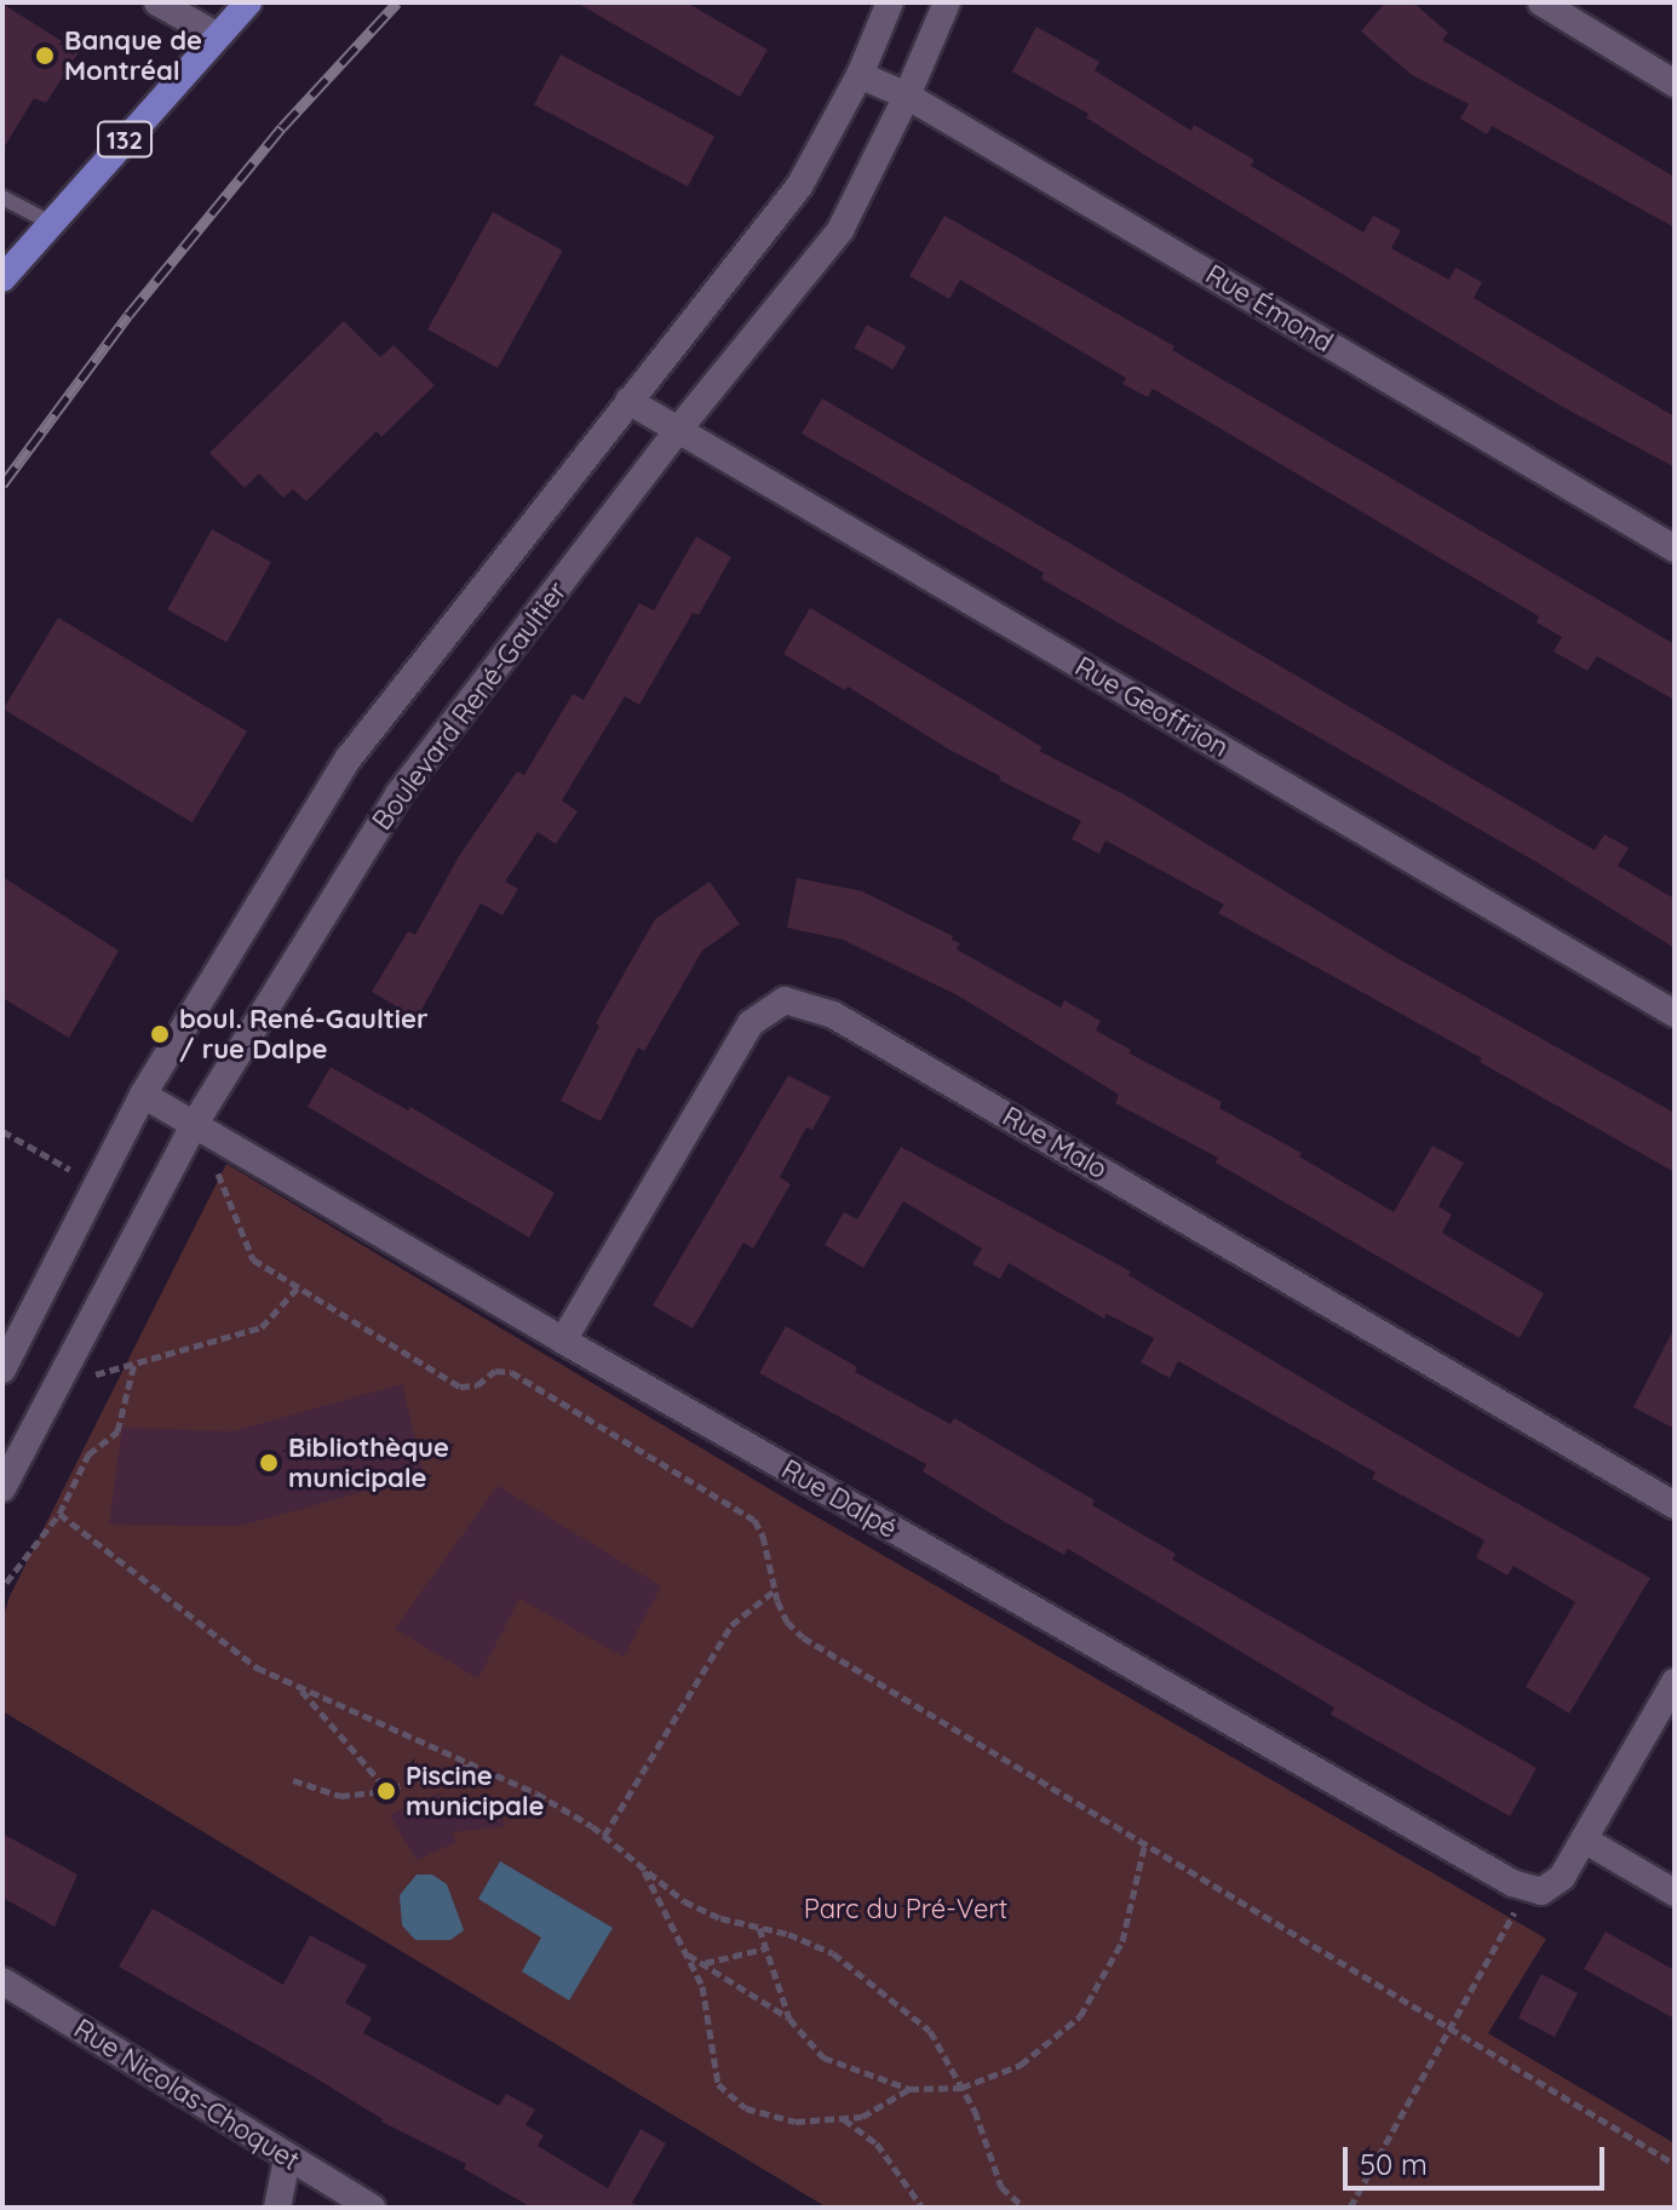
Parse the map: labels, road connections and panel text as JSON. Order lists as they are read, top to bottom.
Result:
{
  "streets": {
    "main road": ["132"],
    "street": [
      "Rue Émond",
      "Boulevard René-Gaultier",
      "Rue Geoffrion",
      "Rue Malo",
      "Rue Dalpé",
      "Rue Nicolas-Choquet"
    ]
  },
  "crossings": [
    ["Rue Émond", "Boulevard René-Gaultier"],
    ["Boulevard René-Gaultier", "Rue Geoffrion"],
    ["Boulevard René-Gaultier", "Rue Dalpé"],
    ["Rue Malo", "Rue Dalpé"]
  ],
  "parks": ["Parc du Pré-Vert"],
  "places": [
    "Banque de Montréal",
    "boul. René-Gaultier / rue Dalpe",
    "Bibliothèque municipale",
    "Piscine municipale"
  ],
  "scale_bar": "50 m"
}
